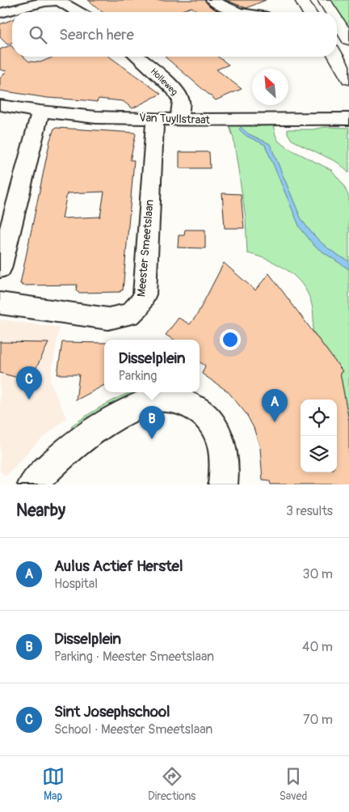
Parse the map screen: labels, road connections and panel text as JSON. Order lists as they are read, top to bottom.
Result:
{
  "streets": {
    "street": ["Holleweg", "Van Tuyllstraat", "Meester Smeetslaan"]
  },
  "crossings": [
    ["Holleweg", "Van Tuyllstraat"],
    ["Van Tuyllstraat", "Meester Smeetslaan"]
  ],
  "north": "top left",
  "page": {
    "search": "Search here",
    "popup": ["Disselplein", "Parking"],
    "pins": ["C", "A", "B"],
    "heading": ["Nearby", "3 results"],
    "list": [
      {
        "mark": "A",
        "name": "Aulus Actief Herstel",
        "note": "Hospital",
        "value": "30 m"
      },
      {
        "mark": "B",
        "name": "Disselplein",
        "note": "Parking · Meester Smeetslaan",
        "value": "40 m"
      },
      {
        "mark": "C",
        "name": "Sint Josephschool",
        "note": "School · Meester Smeetslaan",
        "value": "70 m"
      }
    ],
    "nav": ["Map", "Directions", "Saved"]
  }
}
